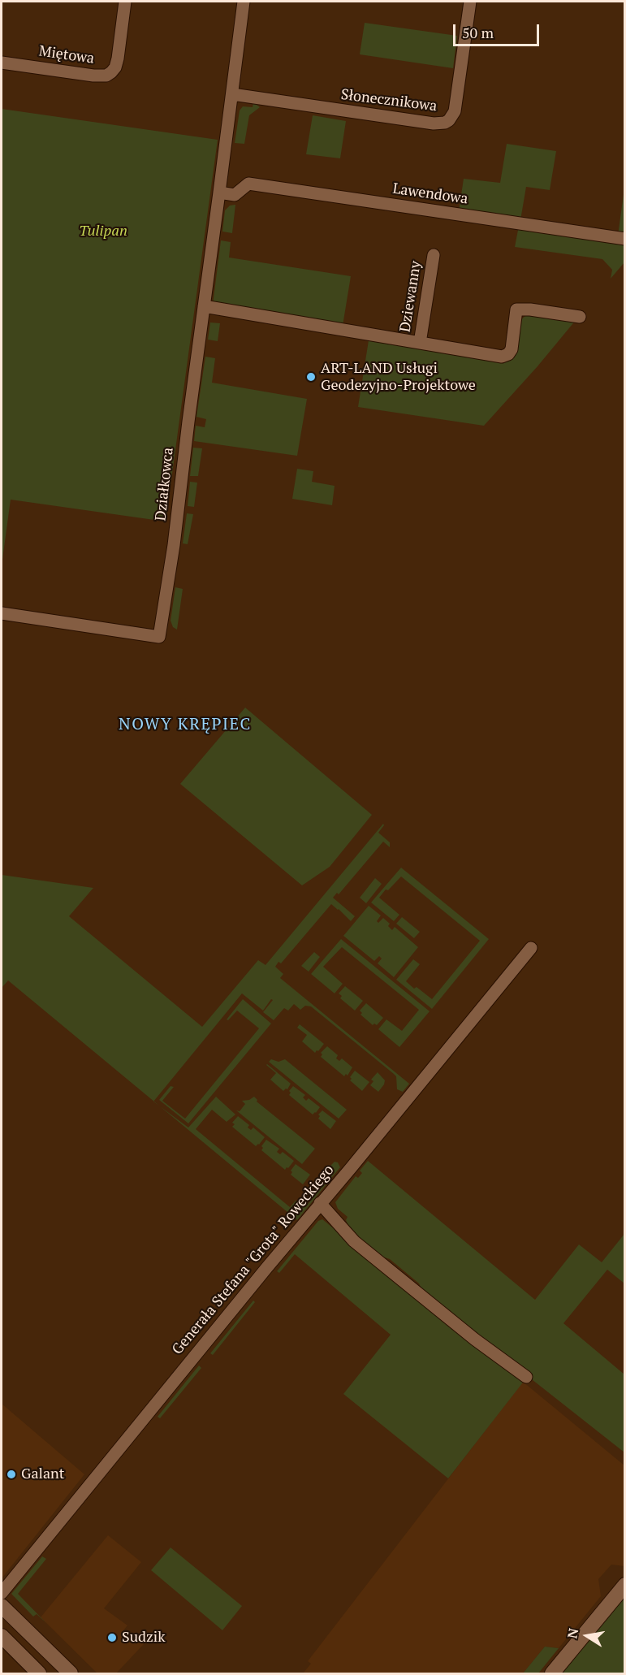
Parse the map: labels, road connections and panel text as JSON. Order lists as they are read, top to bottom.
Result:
{
  "streets": {
    "street": [
      "Miętowa",
      "Słonecznikowa",
      "Lawendowa",
      "Dziewanny",
      "Działkowca",
      "Generała Stefana \"Grota\" Roweckiego"
    ]
  },
  "crossings": [
    ["Słonecznikowa", "Działkowca"],
    ["Lawendowa", "Działkowca"]
  ],
  "districts": ["NOWY KRĘPIEC"],
  "parks": ["Tulipan"],
  "places": ["ART-LAND Usługi Geodezyjno-Projektowe", "Galant", "Sudzik"],
  "scale_bar": "50 m",
  "north": "left"
}
